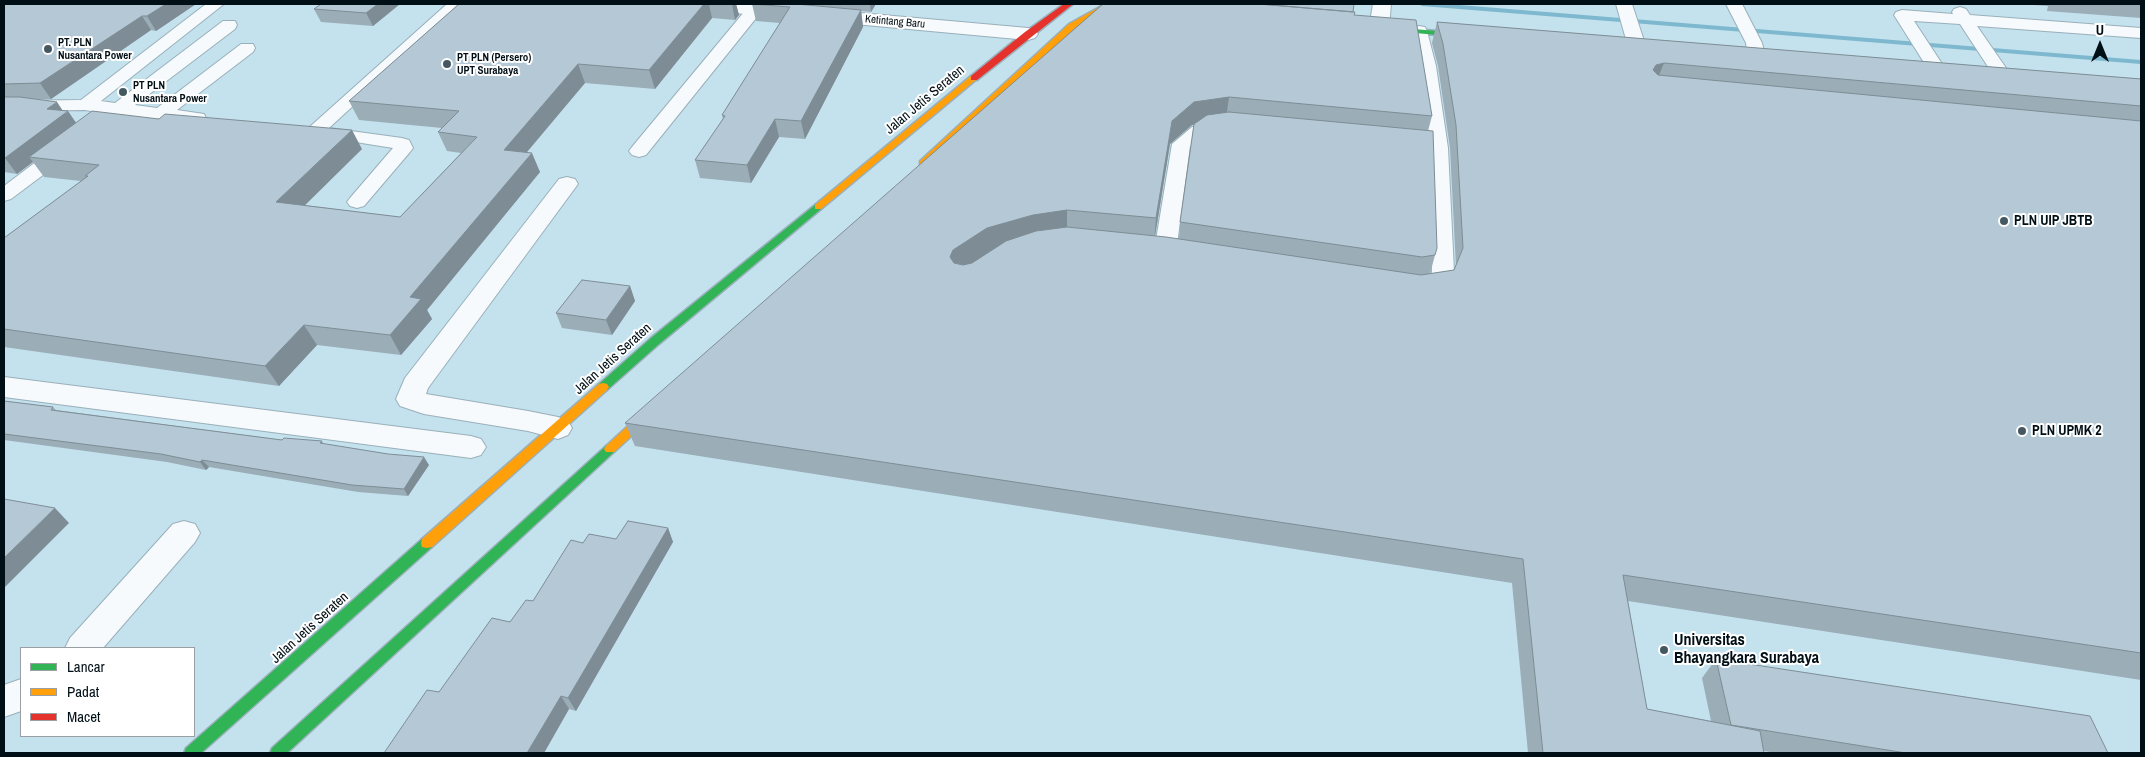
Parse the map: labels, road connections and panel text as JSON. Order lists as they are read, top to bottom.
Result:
{
  "streets": {
    "street": ["Ketintang Baru", "Jalan Jetis Seraten"]
  },
  "crossings": [
    ["Ketintang Baru", "Jalan Jetis Seraten"]
  ],
  "places": [
    "PT. PLN Nusantara Power",
    "PT PLN (Persero) UPT Surabaya",
    "PT PLN Nusantara Power",
    "PLN UIP JBTB",
    "PLN UPMK 2",
    "Universitas Bhayangkara Surabaya"
  ],
  "legend": ["Lancar", "Padat", "Macet"],
  "north": "top"
}
